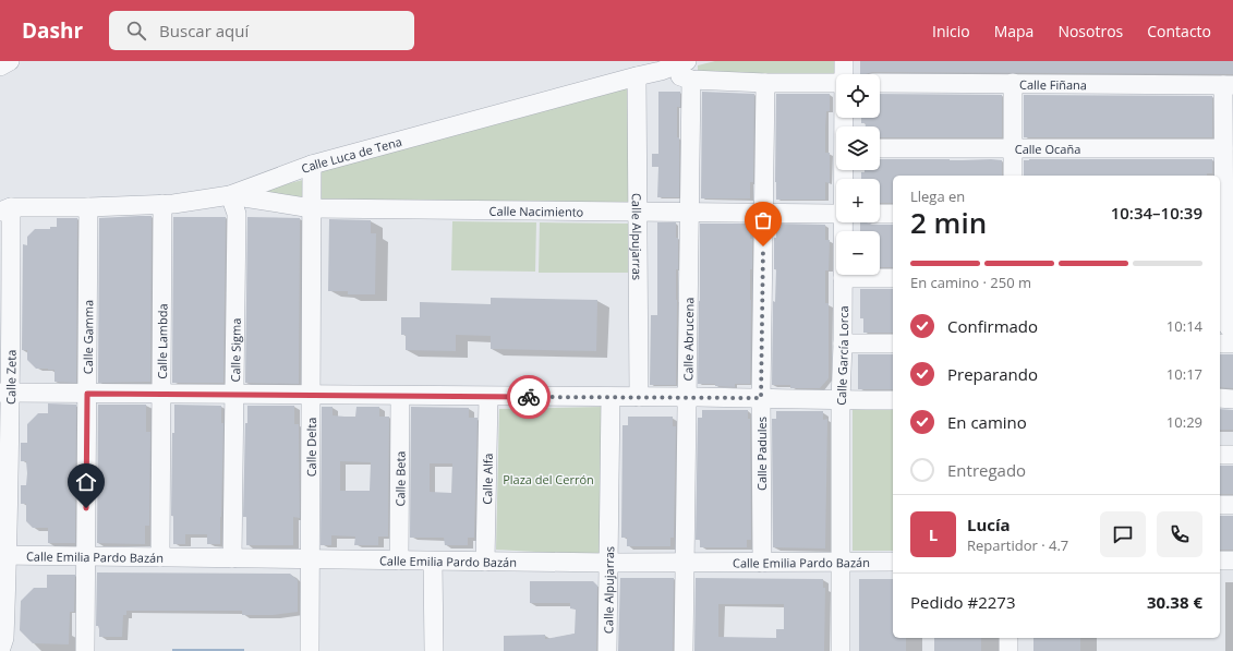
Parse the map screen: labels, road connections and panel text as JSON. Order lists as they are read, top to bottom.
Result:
{
  "streets": {
    "street": [
      "Calle Fiñana",
      "Calle Ocaña",
      "Calle Luca de Tena",
      "Calle Nacimiento",
      "Calle Alpujarras",
      "Calle Gamma",
      "Calle Abrucena",
      "Calle Lambda",
      "Calle Sigma",
      "Calle García Lorca",
      "Calle Zeta",
      "Calle Delta",
      "Calle Padules",
      "Calle Beta",
      "Calle Alfa",
      "Calle Emilia Pardo Bazán"
    ]
  },
  "crossings": [
    ["Calle Luca de Tena", "Calle Nacimiento"],
    ["Calle Luca de Tena", "Calle Alpujarras"],
    ["Calle Luca de Tena", "Calle Gamma"],
    ["Calle Luca de Tena", "Calle Lambda"],
    ["Calle Luca de Tena", "Calle Sigma"],
    ["Calle Luca de Tena", "Calle Zeta"],
    ["Calle Luca de Tena", "Calle Delta"],
    ["Calle Nacimiento", "Calle Alpujarras"],
    ["Calle Nacimiento", "Calle Abrucena"],
    ["Calle Nacimiento", "Calle Sigma"],
    ["Calle Nacimiento", "Calle Delta"],
    ["Calle Nacimiento", "Calle Padules"],
    ["Calle Alpujarras", "Calle Emilia Pardo Bazán"],
    ["Calle Gamma", "Calle Emilia Pardo Bazán"],
    ["Calle Abrucena", "Calle Emilia Pardo Bazán"],
    ["Calle Lambda", "Calle Emilia Pardo Bazán"],
    ["Calle Sigma", "Calle Emilia Pardo Bazán"],
    ["Calle García Lorca", "Calle Emilia Pardo Bazán"],
    ["Calle Zeta", "Calle Emilia Pardo Bazán"],
    ["Calle Delta", "Calle Emilia Pardo Bazán"],
    ["Calle Padules", "Calle Emilia Pardo Bazán"],
    ["Calle Beta", "Calle Emilia Pardo Bazán"],
    ["Calle Alfa", "Calle Emilia Pardo Bazán"]
  ],
  "parks": ["Plaza del Cerrón"],
  "page": {
    "header": "Dashr",
    "search": "Buscar aquí",
    "nav": [
      "Inicio",
      "Mapa",
      "Nosotros",
      "Contacto"
    ],
    "map_buttons": ["+", "−"],
    "heading": ["2 min", "Llega en", "10:34–10:39"],
    "panel": [
      "Lucía",
      "Repartidor · 4.7",
      "Pedido #2273",
      "30.38 €"
    ],
    "bar": "En camino · 250 m",
    "list": [
      ["Confirmado", "10:14"],
      ["Preparando", "10:17"],
      ["En camino", "10:29"],
      "Entregado"
    ],
    "round": "L"
  }
}
